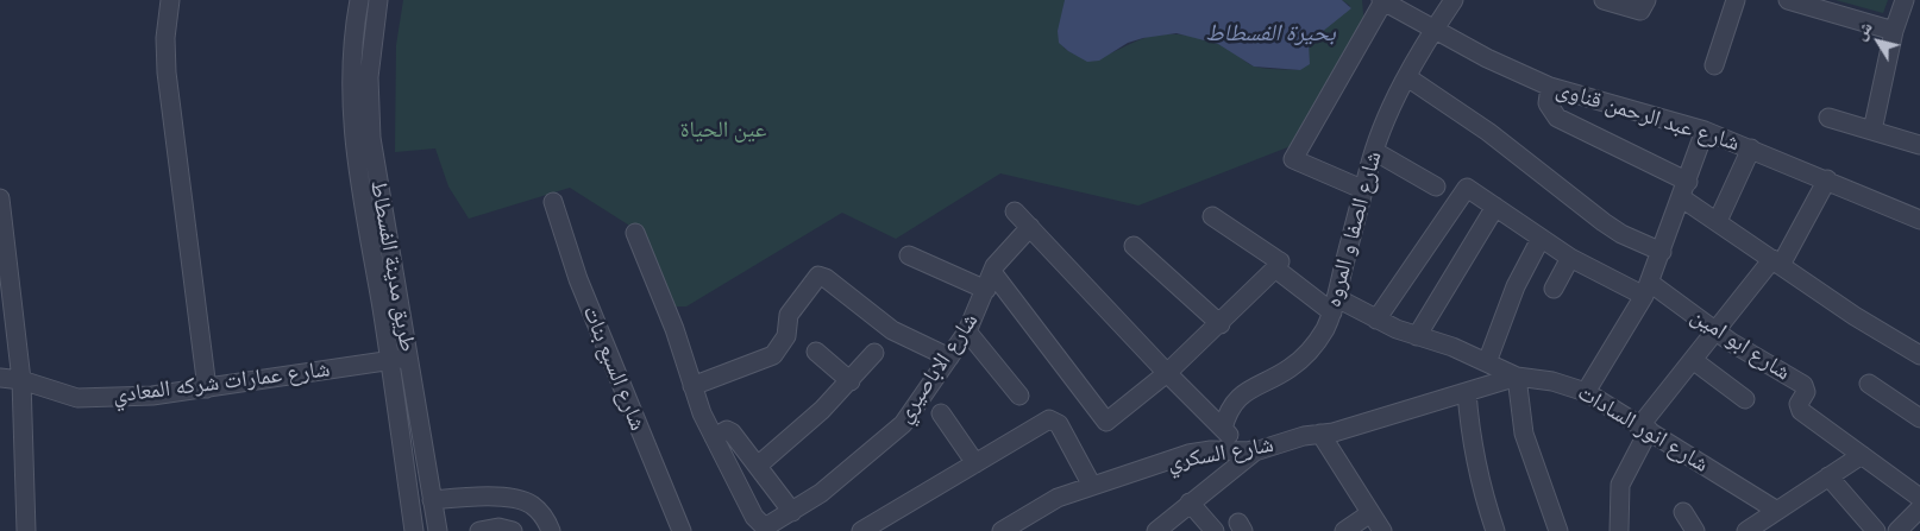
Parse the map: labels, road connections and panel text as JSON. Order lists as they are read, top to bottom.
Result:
{
  "streets": {
    "street": [
      "شارع عبد الرحمن قناوى",
      "شارع الصفا و المروه",
      "طريق مدينة الفسطاط",
      "شارع ابو امين",
      "شارع السبع بنات",
      "شارع الاباصيري",
      "شارع عمارات شركه المعادي",
      "شارع انور السادات",
      "شارع السكري"
    ]
  },
  "crossings": [
    ["شارع عبد الرحمن قناوى", "شارع الصفا و المروه"],
    ["شارع الصفا و المروه", "شارع انور السادات"],
    ["طريق مدينة الفسطاط", "شارع عمارات شركه المعادي"],
    ["شارع ابو امين", "شارع انور السادات"],
    ["شارع انور السادات", "شارع السكري"]
  ],
  "water": ["بحيرة الفسطاط"],
  "parks": ["عين الحياة"],
  "north": "top left"
}
